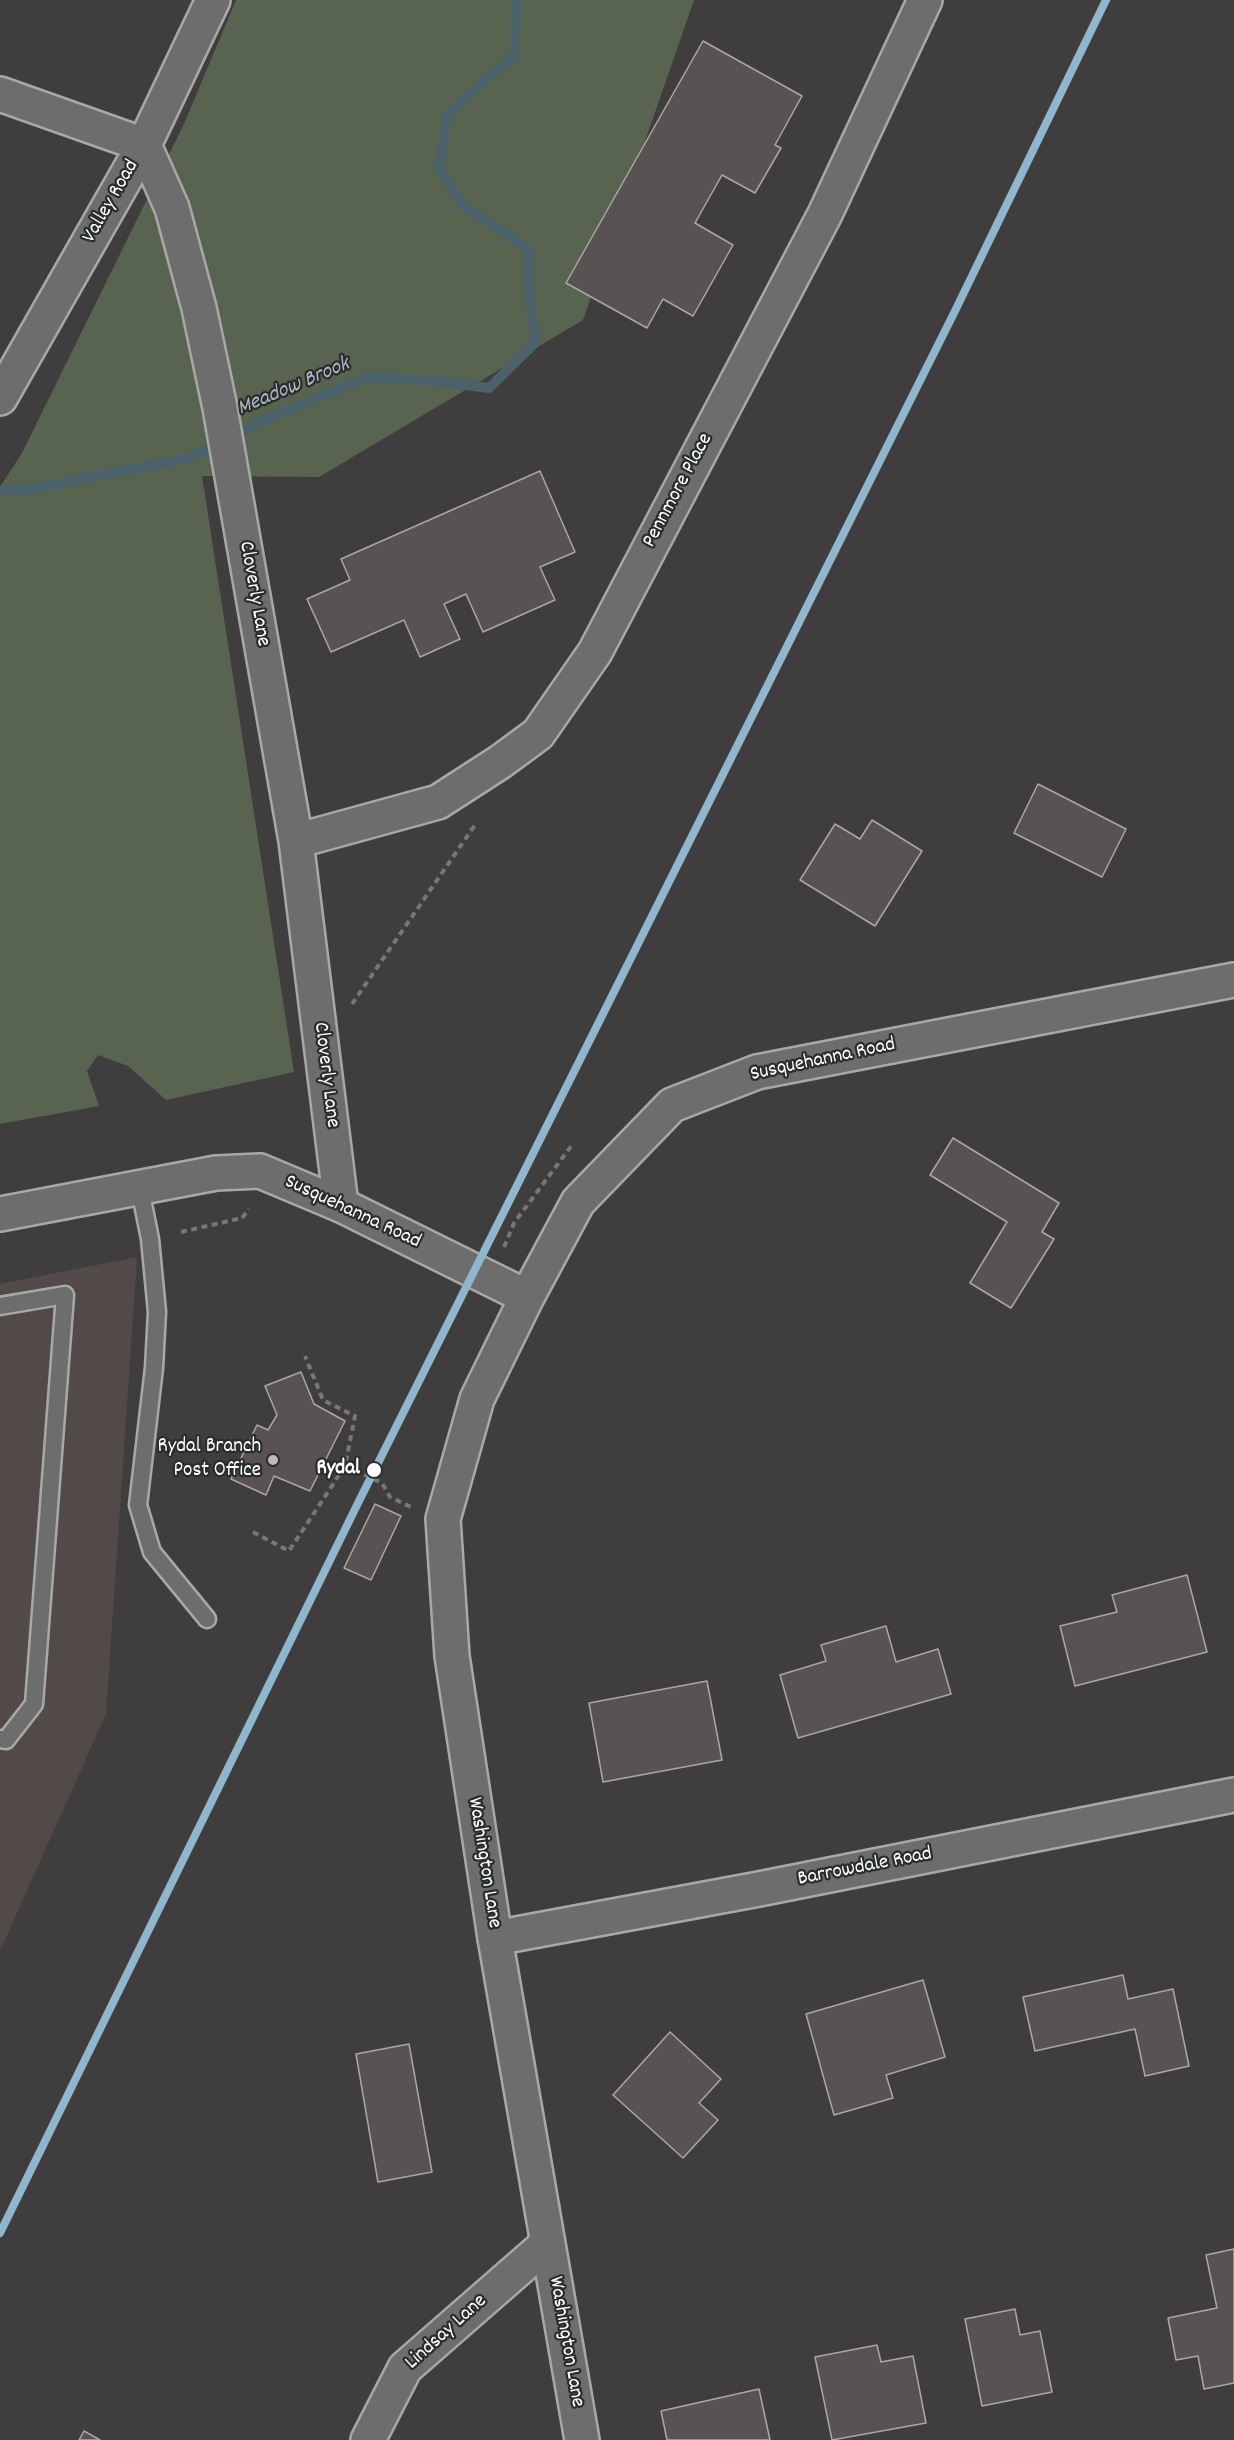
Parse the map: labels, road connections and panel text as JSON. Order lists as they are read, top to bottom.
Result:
{
  "streets": {
    "street": [
      "Valley Road",
      "Pennmore Place",
      "Cloverly Lane",
      "Susquehanna Road",
      "Washington Lane",
      "Barrowdale Road",
      "Lindsay Lane"
    ]
  },
  "crossings": [
    ["Valley Road", "Cloverly Lane"],
    ["Pennmore Place", "Cloverly Lane"],
    ["Cloverly Lane", "Susquehanna Road"],
    ["Susquehanna Road", "Washington Lane"],
    ["Washington Lane", "Barrowdale Road"],
    ["Washington Lane", "Lindsay Lane"]
  ],
  "water": ["Meadow Brook"],
  "places": ["Rydal Branch Post Office", "Rydal"]
}
